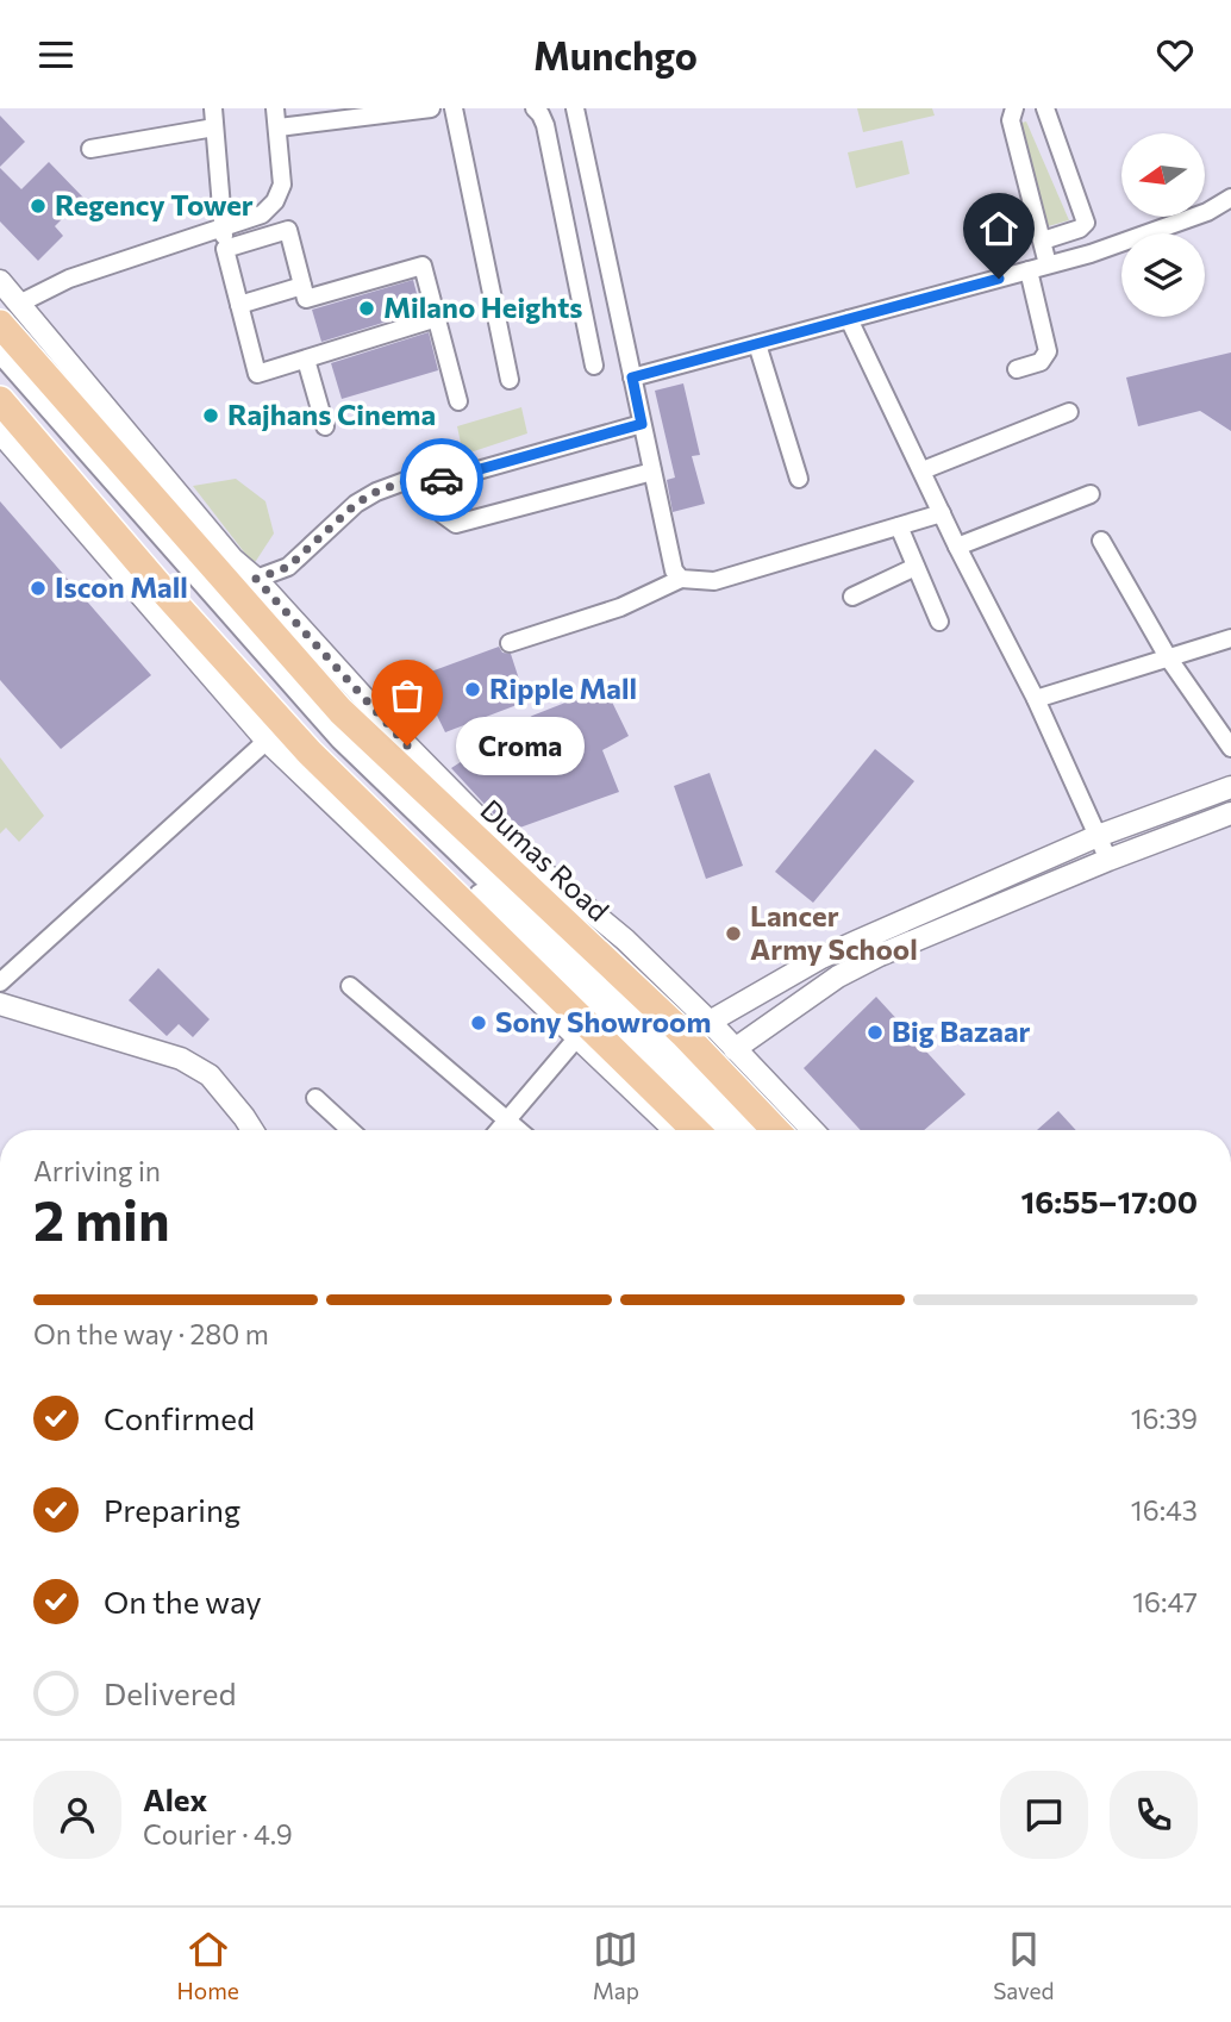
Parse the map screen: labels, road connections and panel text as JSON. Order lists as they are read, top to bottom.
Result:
{
  "streets": {
    "main road": ["Dumas Road"]
  },
  "places": [
    "Regency Tower",
    "Milano Heights",
    "Rajhans Cinema",
    "Iscon Mall",
    "Ripple Mall",
    "Croma",
    "Lancer Army School",
    "Sony Showroom",
    "Big Bazaar"
  ],
  "north": "left",
  "page": {
    "header": "Munchgo",
    "bubble": "Croma",
    "heading": ["2 min", "Arriving in", "16:55–17:00"],
    "panel": ["Alex", "Courier · 4.9"],
    "bar": "On the way · 280 m",
    "list": [
      ["Confirmed", "16:39"],
      ["Preparing", "16:43"],
      ["On the way", "16:47"],
      "Delivered"
    ],
    "tabs": ["Home", "Map", "Saved"]
  }
}
